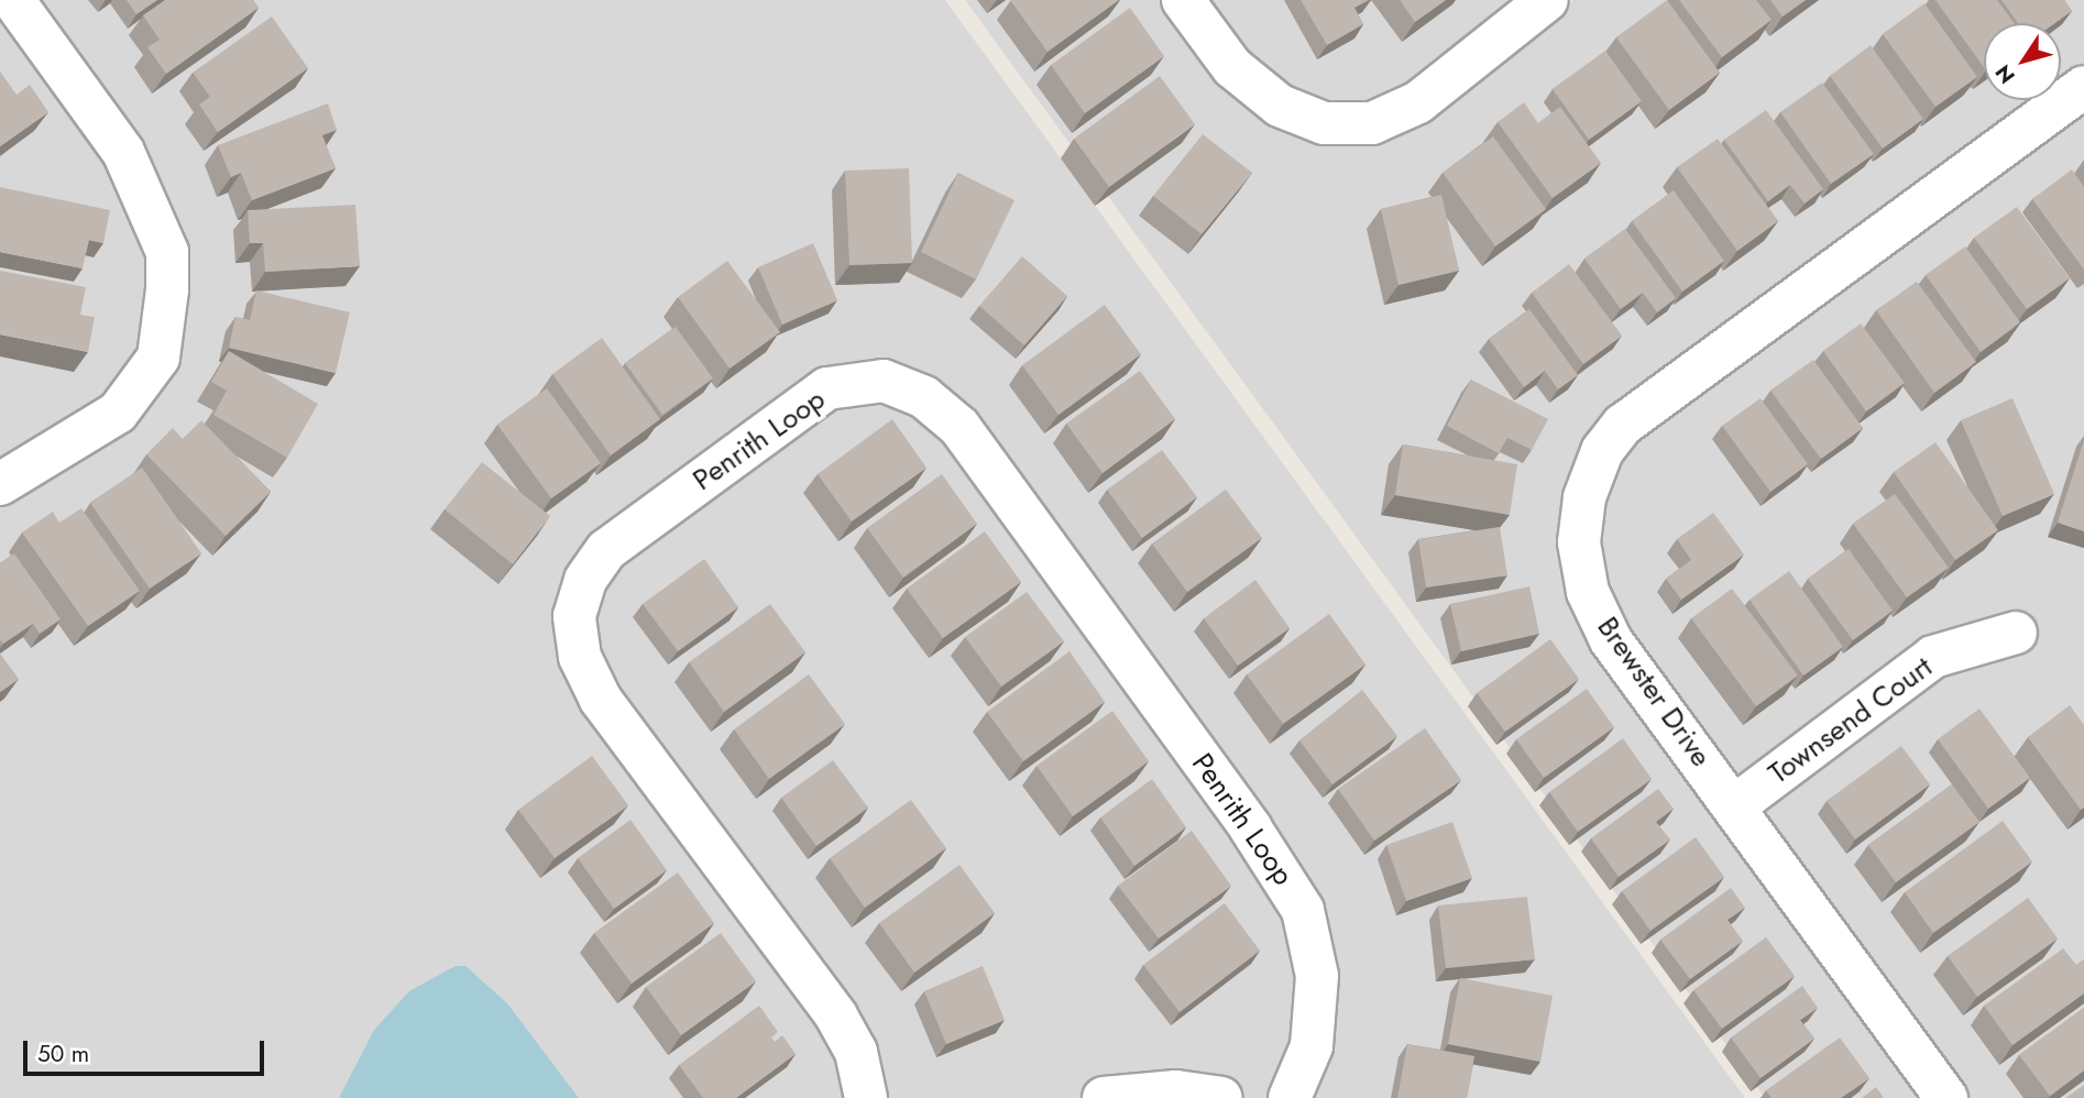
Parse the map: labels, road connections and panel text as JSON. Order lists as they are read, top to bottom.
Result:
{
  "streets": {
    "street": ["Penrith Loop", "Brewster Drive", "Townsend Court"]
  },
  "crossings": [
    ["Brewster Drive", "Townsend Court"]
  ],
  "scale_bar": "50 m",
  "north": "bottom left"
}
